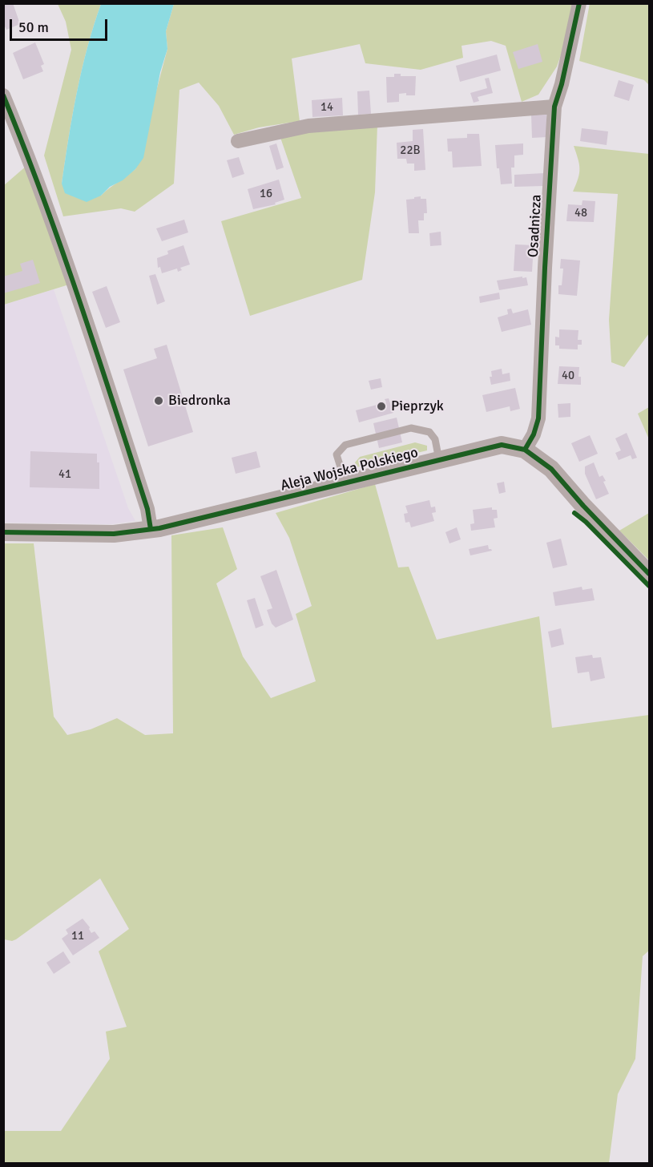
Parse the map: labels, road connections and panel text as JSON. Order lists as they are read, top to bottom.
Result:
{
  "streets": {
    "street": ["Osadnicza", "Aleja Wojska Polskiego"]
  },
  "crossings": [
    ["Osadnicza", "Aleja Wojska Polskiego"]
  ],
  "places": ["Biedronka", "Pieprzyk"],
  "house_numbers": [
    "14",
    "22B",
    "16",
    "48",
    "40",
    "41",
    "11"
  ],
  "scale_bar": "50 m"
}
